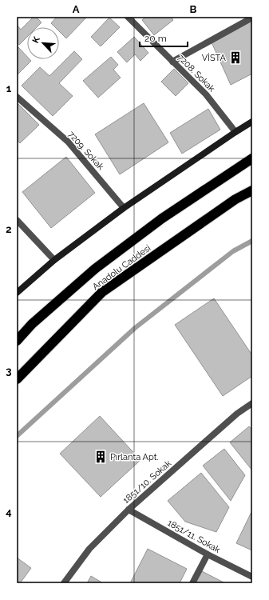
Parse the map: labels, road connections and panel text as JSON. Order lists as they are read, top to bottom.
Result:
{
  "streets": {
    "highway": ["Anadolu Caddesi"],
    "street": [
      "7208. Sokak",
      "7209. Sokak",
      "1851/10. Sokak",
      "1851/11. Sokak"
    ]
  },
  "crossings": [
    ["1851/10. Sokak", "1851/11. Sokak"]
  ],
  "places": {
    "building": ["VİSTA", "Pırlanta Apt."]
  },
  "scale_bar": "20 m",
  "north": "top left",
  "grid": {
    "columns": ["A", "B"],
    "rows": [
      "1",
      "2",
      "3",
      "4"
    ]
  }
}
